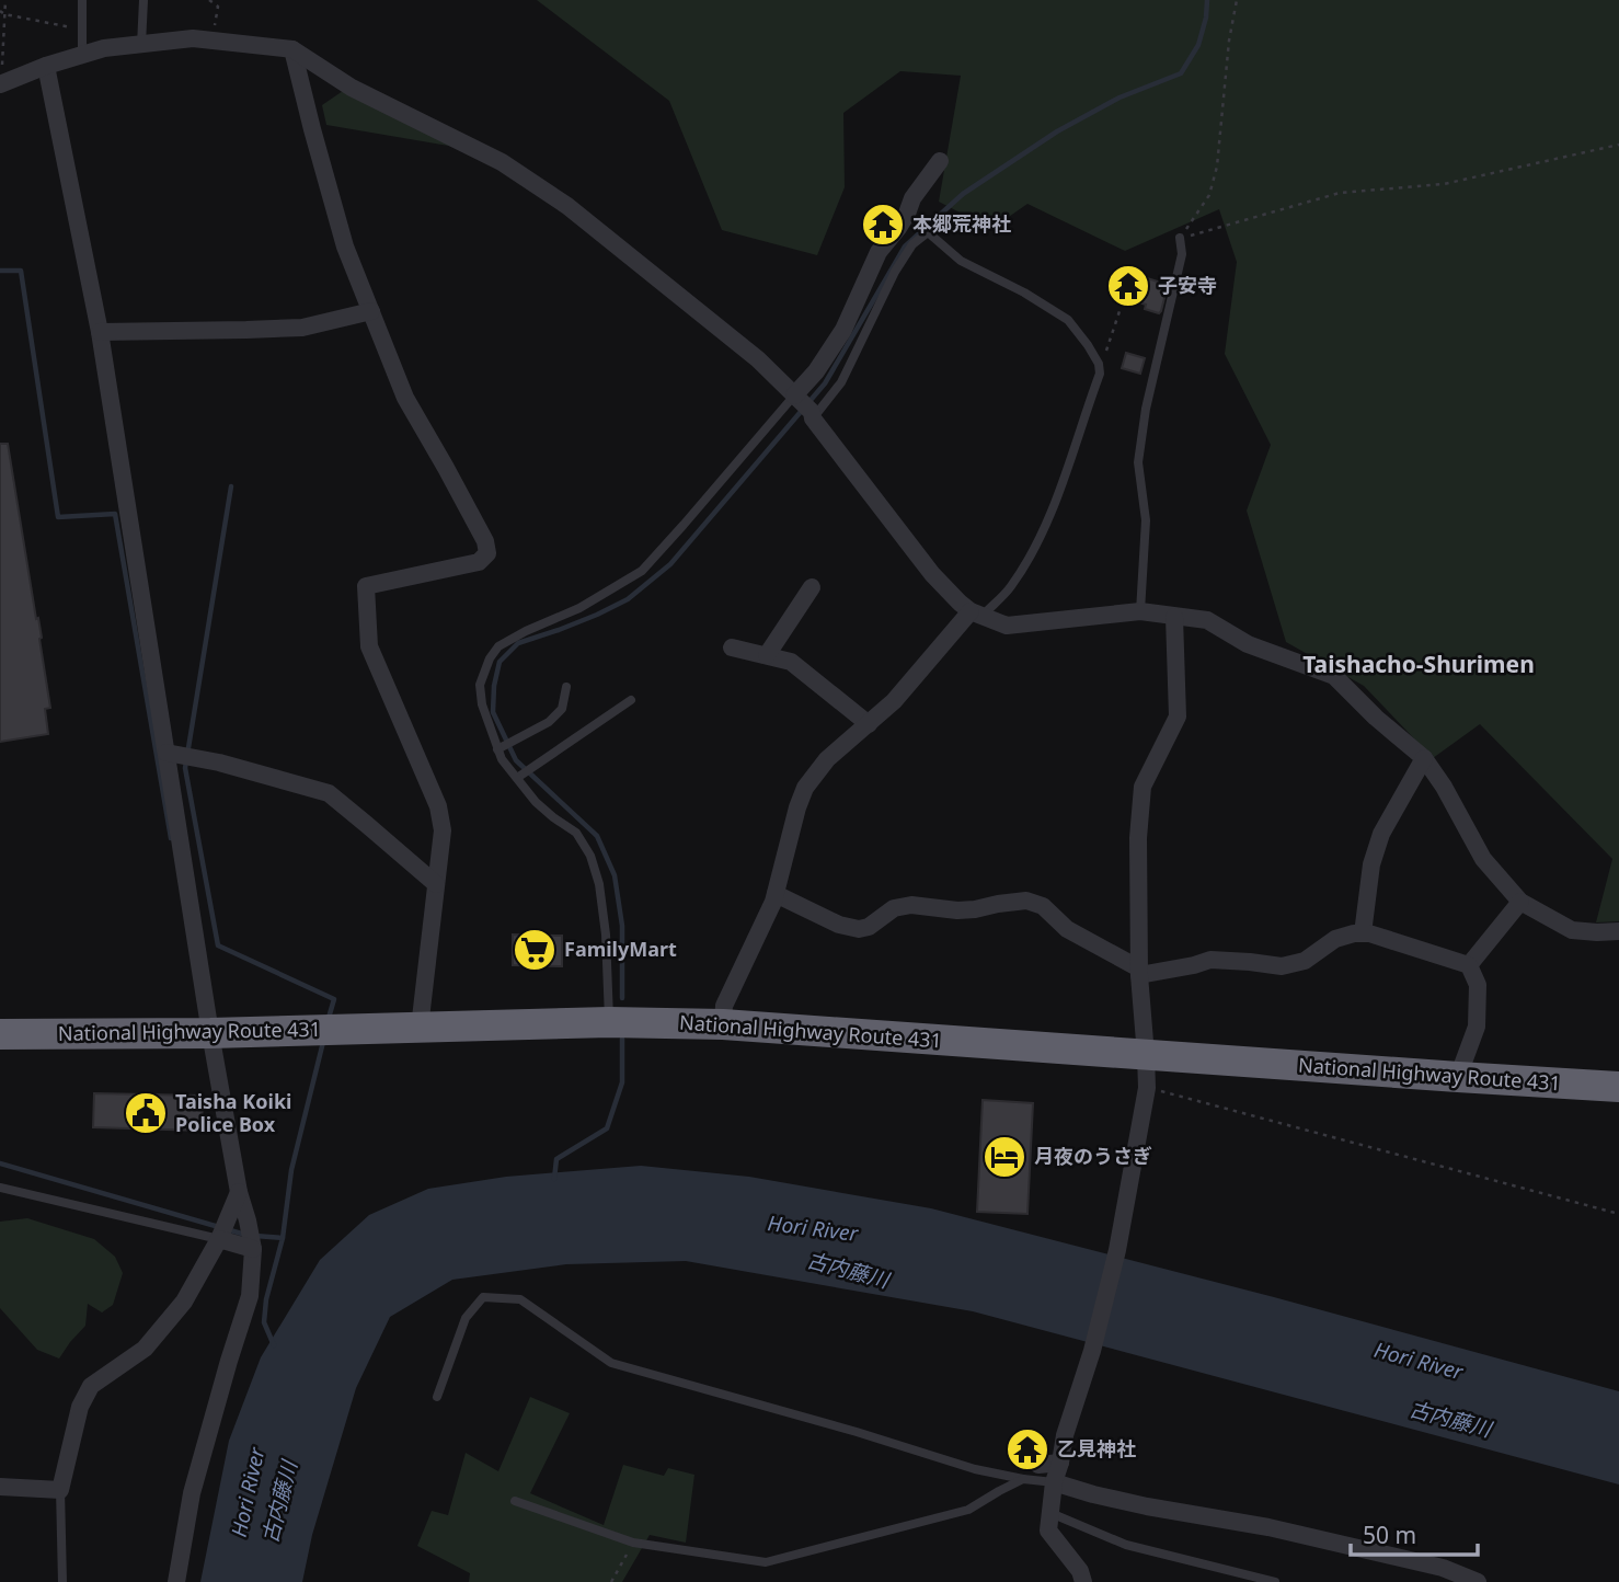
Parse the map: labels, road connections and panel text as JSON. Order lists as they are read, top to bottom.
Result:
{
  "streets": {
    "highway": ["National Highway Route 431"]
  },
  "districts": ["Taishacho-Shurimen"],
  "water": ["Hori River", "古内藤川"],
  "places": {
    "temple": ["本郷荒神社", "子安寺", "乙見神社"],
    "supermarket": ["FamilyMart"],
    "public building": ["Taisha Koiki Police Box"],
    "hotel": ["月夜のうさぎ"]
  },
  "scale_bar": "50 m"
}
